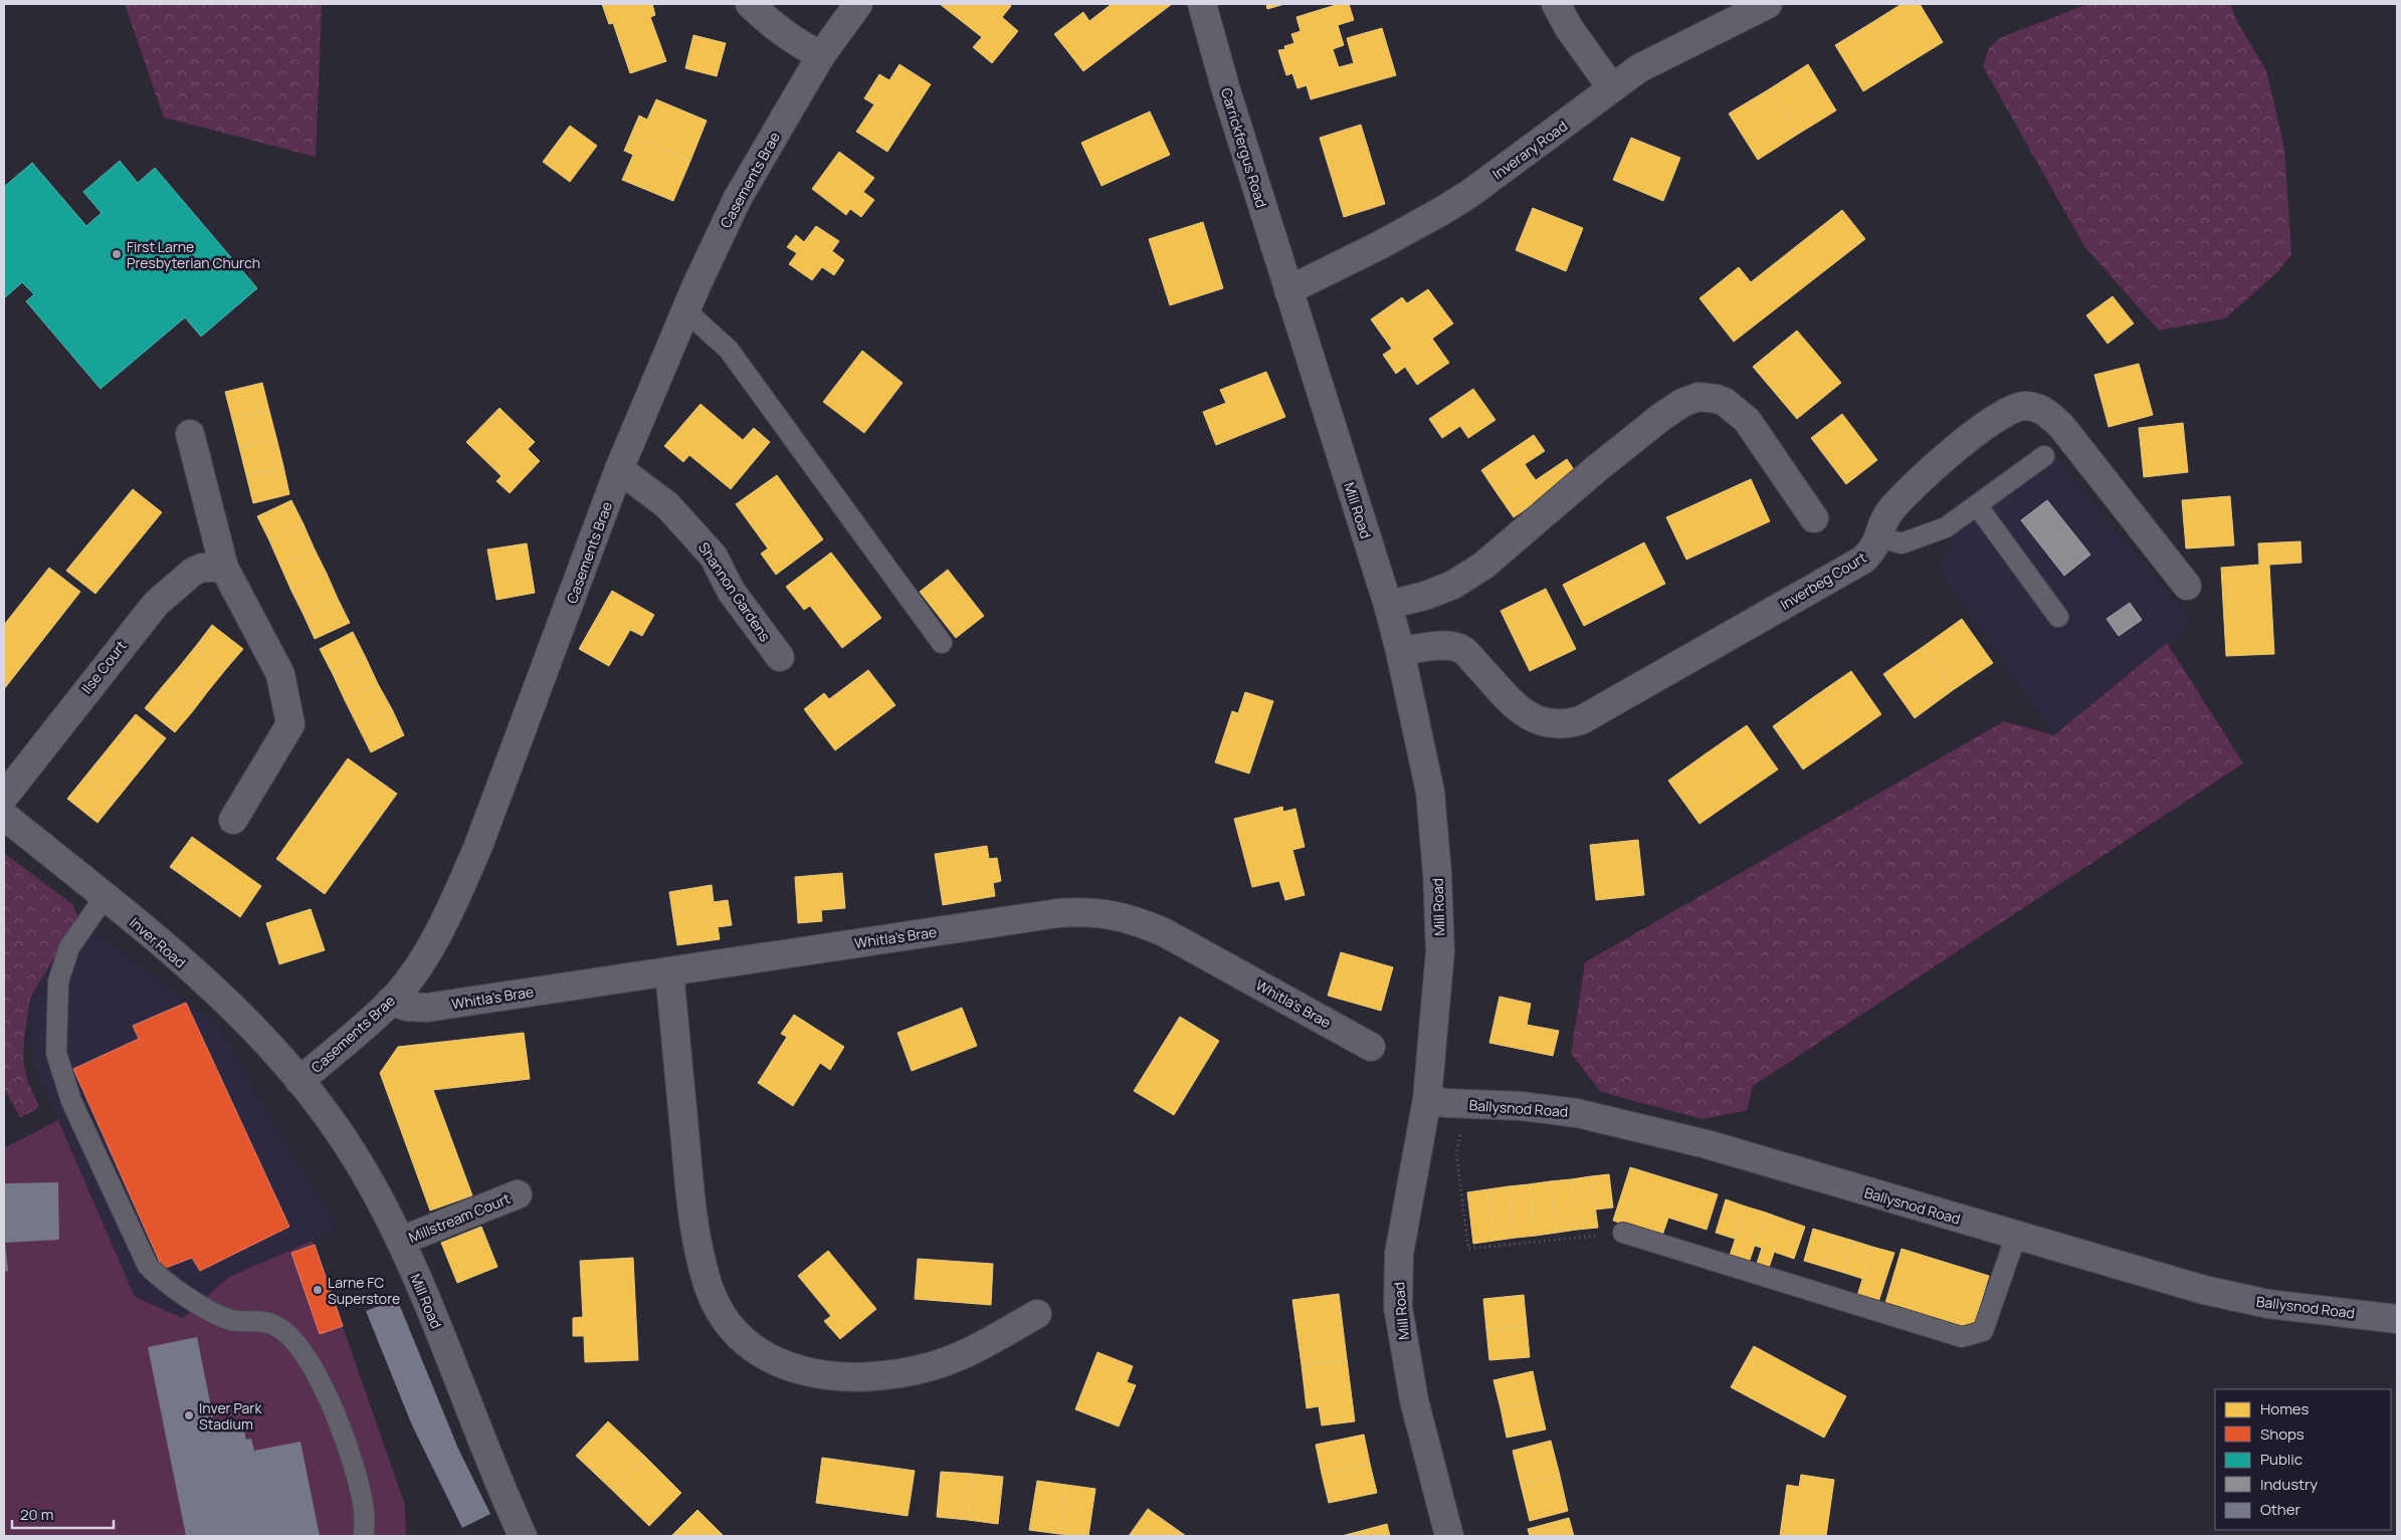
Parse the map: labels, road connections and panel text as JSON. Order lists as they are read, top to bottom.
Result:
{
  "streets": {
    "street": [
      "Carrickfergus Road",
      "Inverary Road",
      "Casements Brae",
      "Mill Road",
      "Inverbeg Court",
      "Shannon Gardens",
      "Ilse Court",
      "Whitla's Brae",
      "Inver Road",
      "Ballysnod Road",
      "Millstream Court"
    ]
  },
  "crossings": [
    ["Carrickfergus Road", "Inverary Road"],
    ["Carrickfergus Road", "Mill Road"],
    ["Inverary Road", "Mill Road"],
    ["Casements Brae", "Mill Road"],
    ["Casements Brae", "Shannon Gardens"],
    ["Casements Brae", "Whitla's Brae"],
    ["Casements Brae", "Inver Road"],
    ["Mill Road", "Inverbeg Court"],
    ["Mill Road", "Inver Road"],
    ["Mill Road", "Ballysnod Road"],
    ["Mill Road", "Millstream Court"]
  ],
  "places": ["First Larne Presbyterian Church", "Larne FC Superstore", "Inver Park Stadium"],
  "legend": [
    "Homes",
    "Shops",
    "Public",
    "Industry",
    "Other"
  ],
  "scale_bar": "20 m"
}
